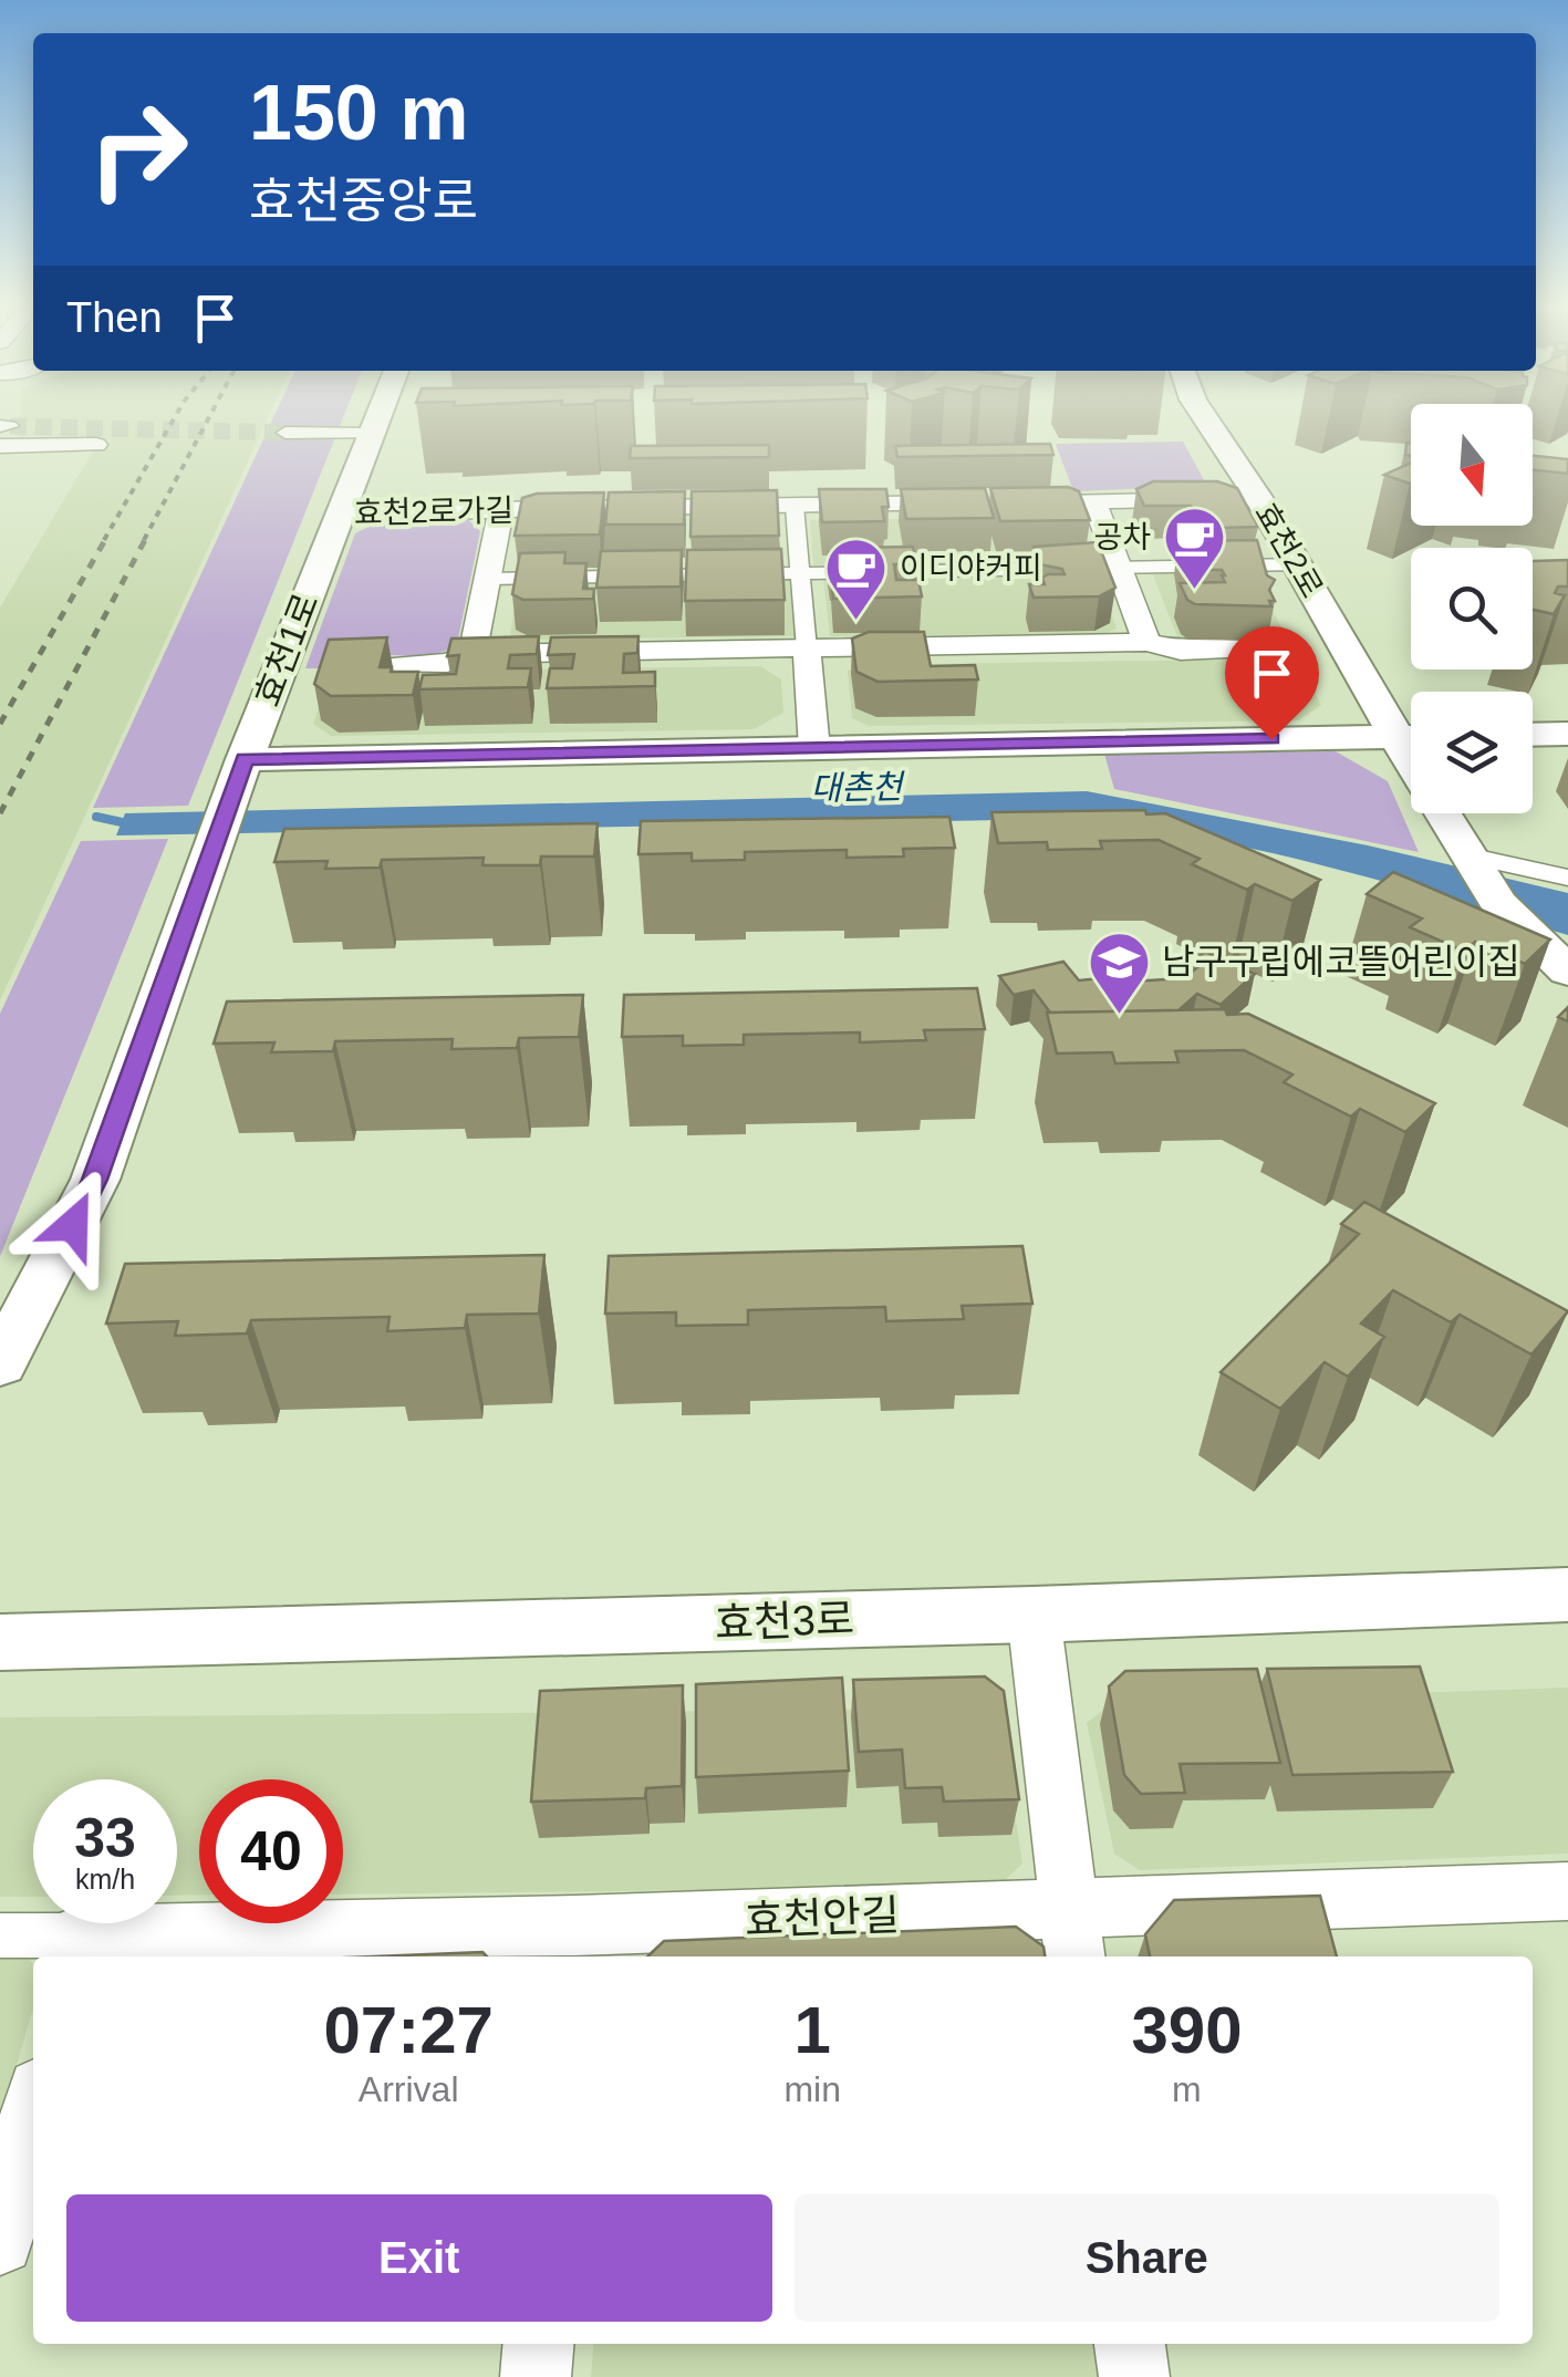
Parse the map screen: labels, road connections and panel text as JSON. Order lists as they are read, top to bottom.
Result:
{
  "streets": {
    "street": [
      "효천2로가길",
      "효천2로",
      "효천1로",
      "효천3로",
      "효천안길"
    ]
  },
  "crossings": [
    ["효천2로가길", "효천1로"]
  ],
  "water": ["대촌천"],
  "places": {
    "cafe": ["공차", "이디야커피"],
    "school or university": ["남구구립에코뜰어린이집"]
  },
  "north": "bottom",
  "page": {
    "turn": ["150 m", "효천중앙로"],
    "then": "Then",
    "speed": "33 km/h",
    "limit": "40",
    "eta": [
      "07:27",
      "Arrival",
      "1",
      "min",
      "390",
      "m"
    ],
    "buttons": ["Exit", "Share"]
  }
}
